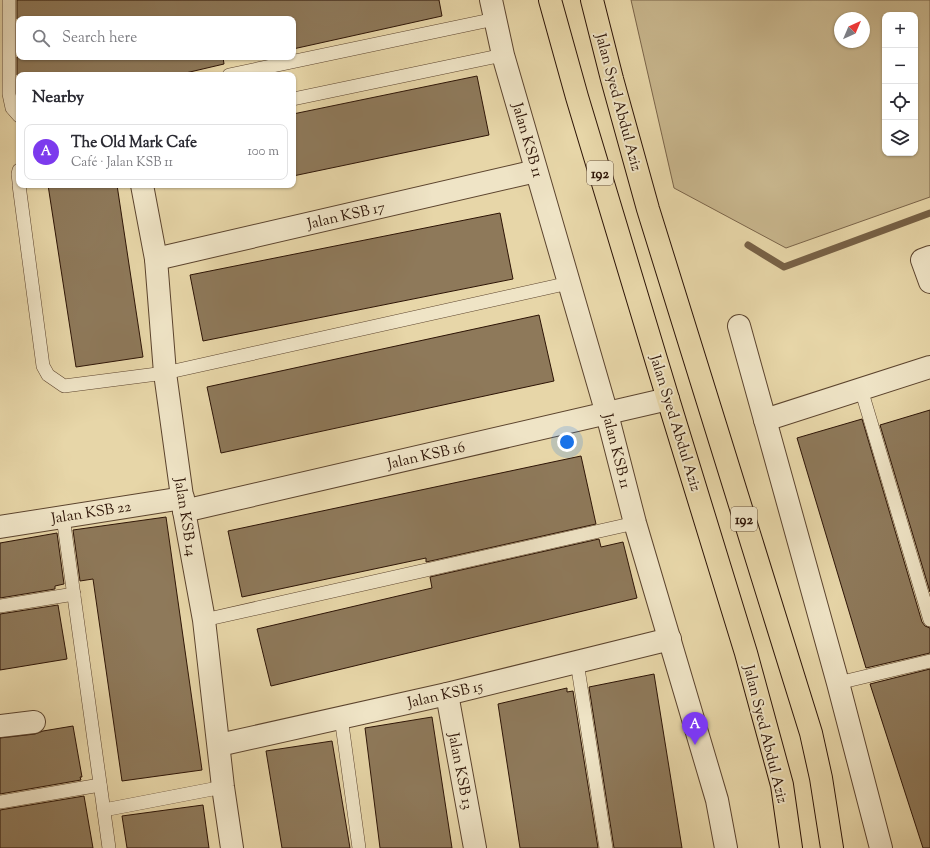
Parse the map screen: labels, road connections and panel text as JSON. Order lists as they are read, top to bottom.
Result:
{
  "streets": {
    "main road": ["Jalan Syed Abdul Aziz", "192"],
    "street": [
      "Jalan KSB 11",
      "Jalan KSB 17",
      "Jalan KSB 16",
      "Jalan KSB 22",
      "Jalan KSB 14",
      "Jalan KSB 15",
      "Jalan KSB 13"
    ]
  },
  "crossings": [
    ["Jalan Syed Abdul Aziz", "Jalan KSB 16"],
    ["Jalan KSB 11", "Jalan KSB 17"],
    ["Jalan KSB 11", "Jalan KSB 16"],
    ["Jalan KSB 11", "Jalan KSB 15"],
    ["Jalan KSB 17", "Jalan KSB 14"],
    ["Jalan KSB 16", "Jalan KSB 22"],
    ["Jalan KSB 16", "Jalan KSB 14"],
    ["Jalan KSB 22", "Jalan KSB 14"],
    ["Jalan KSB 14", "Jalan KSB 15"],
    ["Jalan KSB 15", "Jalan KSB 13"]
  ],
  "north": "top right",
  "page": {
    "map_buttons": ["+", "−"],
    "search": "Search here",
    "heading": "Nearby",
    "list": [
      {
        "mark": "A",
        "name": "The Old Mark Cafe",
        "note": "Café · Jalan KSB 11",
        "value": "100 m"
      }
    ],
    "pins": "A"
  }
}
